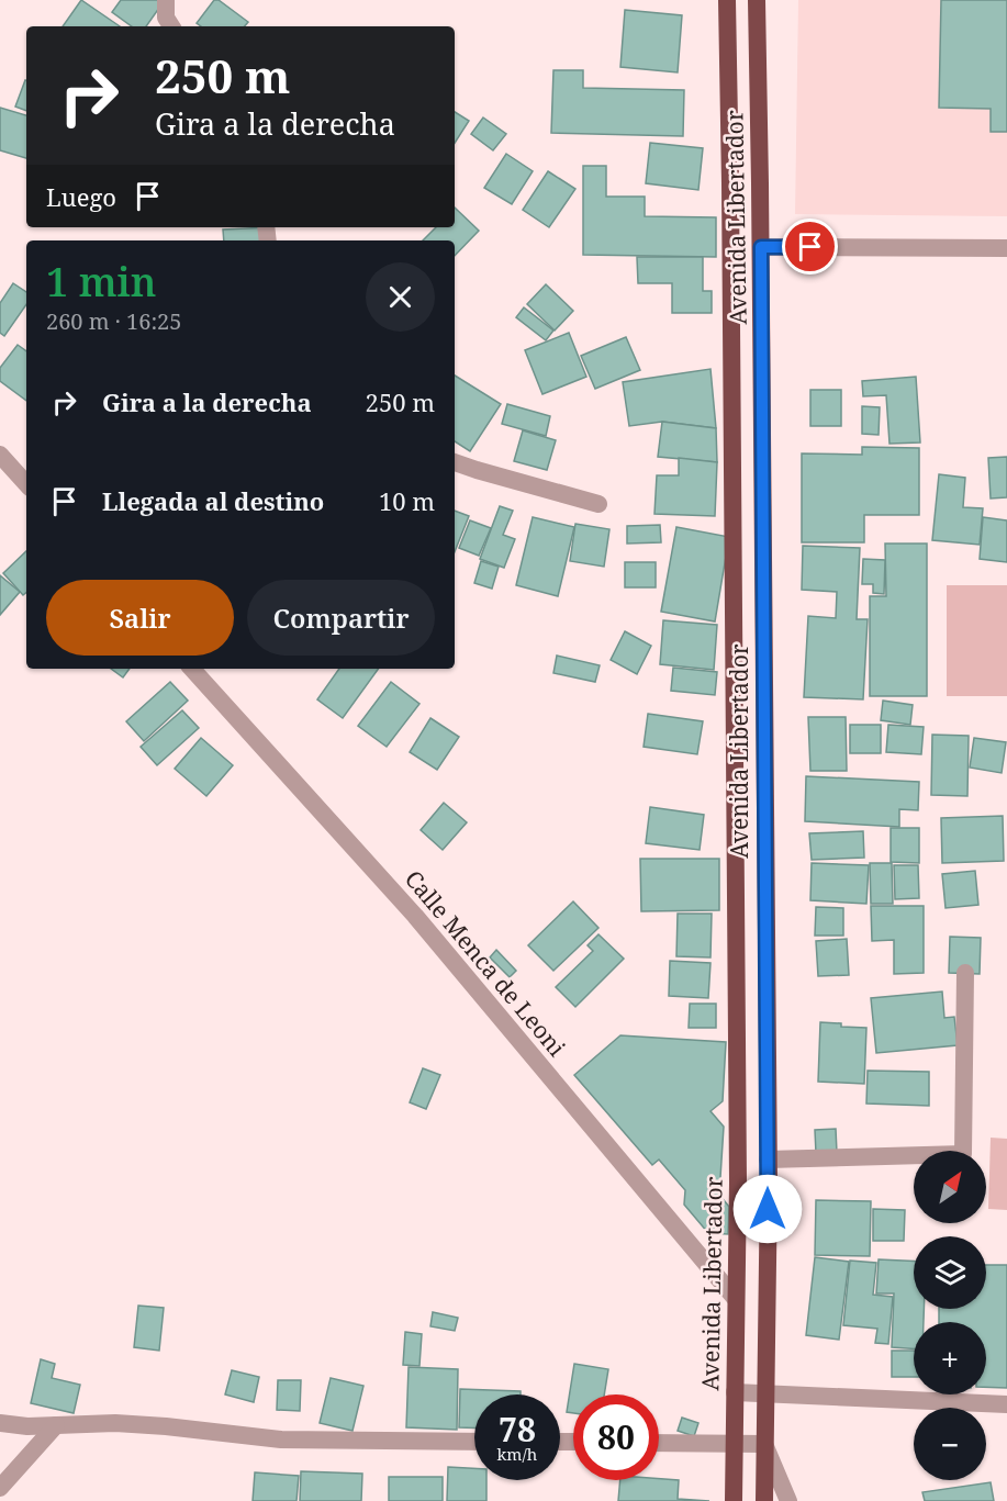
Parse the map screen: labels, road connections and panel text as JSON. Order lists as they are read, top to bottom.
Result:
{
  "streets": {
    "highway": ["Avenida Libertador"],
    "street": ["Calle Menca de Leoni"]
  },
  "crossings": [
    ["Avenida Libertador", "Calle Menca de Leoni"]
  ],
  "north": "top right",
  "page": {
    "turn": ["250 m", "Gira a la derecha"],
    "then": "Luego",
    "heading": ["1 min", "260 m · 16:25"],
    "list": [
      {
        "name": "Gira a la derecha",
        "value": "250 m"
      },
      {
        "name": "Llegada al destino",
        "value": "10 m"
      }
    ],
    "buttons": ["Salir", "Compartir"],
    "map_buttons": ["+", "−"],
    "speed": "78 km/h",
    "limit": "80"
  }
}
